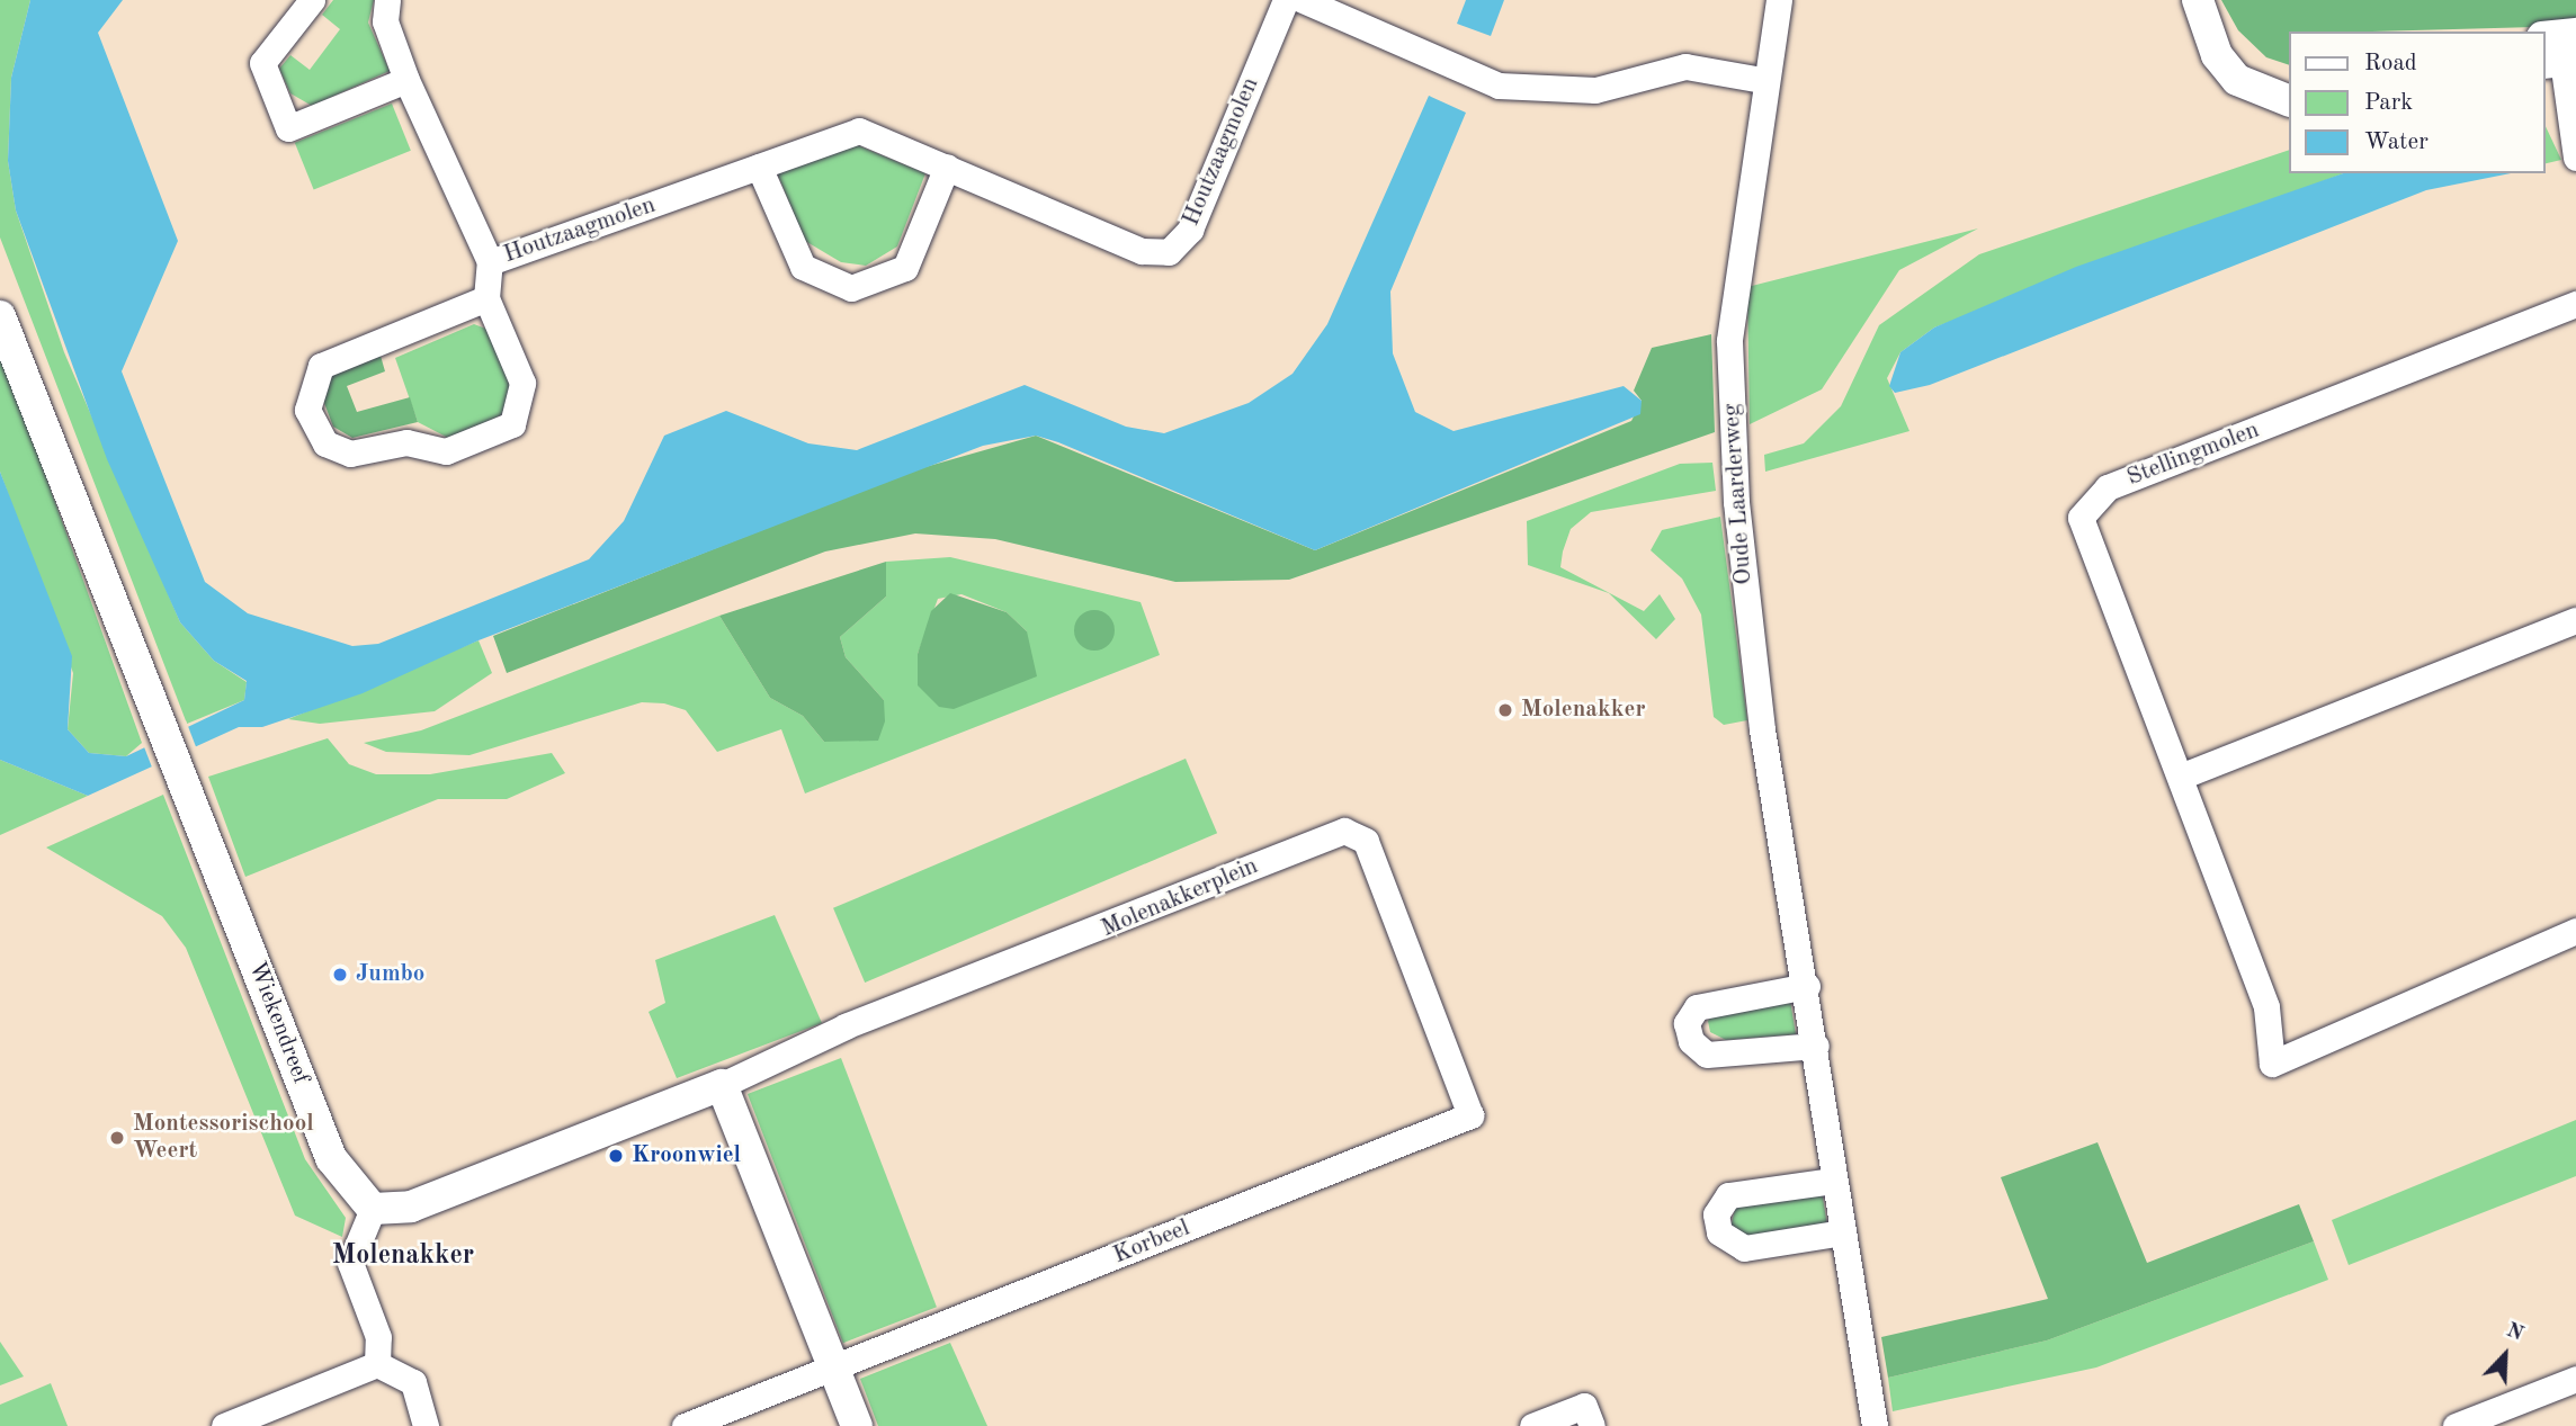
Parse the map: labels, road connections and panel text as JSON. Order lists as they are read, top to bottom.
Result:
{
  "streets": {
    "street": [
      "Houtzaagmolen",
      "Stellingmolen",
      "Oude Laarderweg",
      "Molenakkerplein",
      "Wiekendreef",
      "Korbeel"
    ]
  },
  "crossings": [
    ["Molenakkerplein", "Korbeel"]
  ],
  "districts": ["Molenakker"],
  "places": [
    "Molenakker",
    "Jumbo",
    "Montessorischool Weert",
    "Kroonwiel"
  ],
  "legend": ["Road", "Park", "Water"],
  "north": "top right"
}
